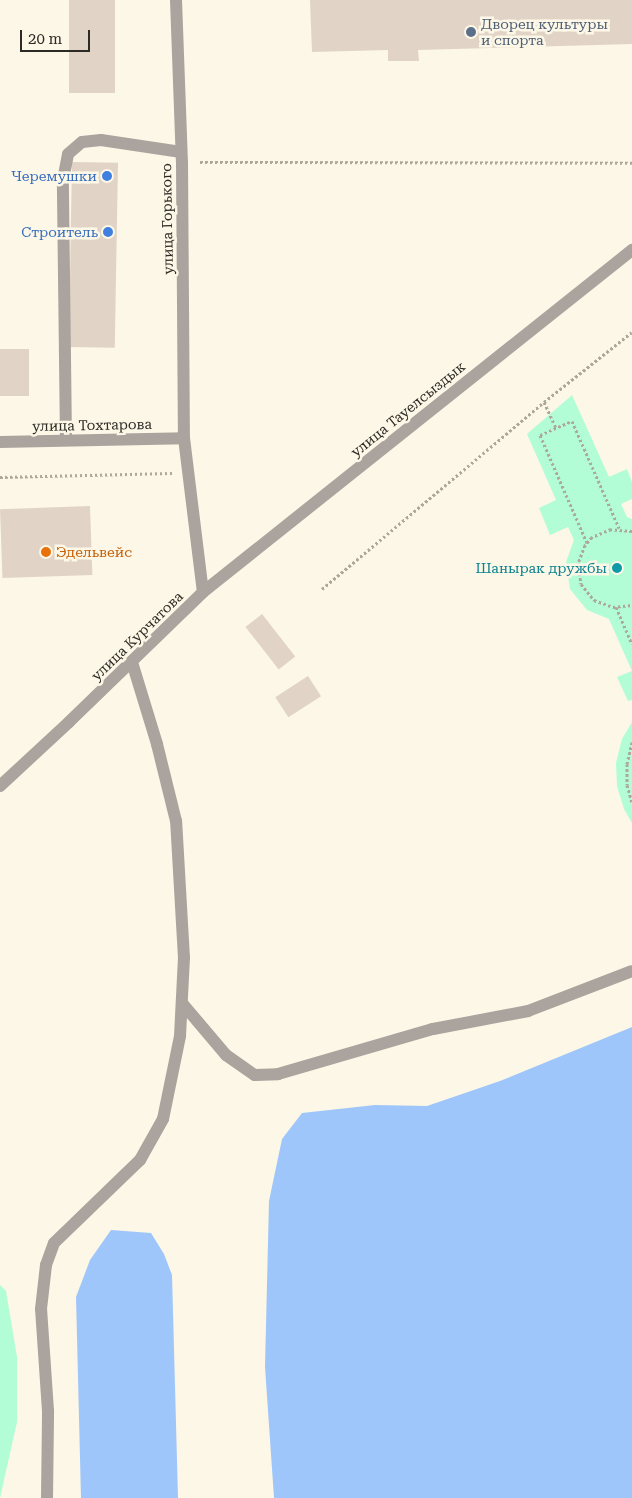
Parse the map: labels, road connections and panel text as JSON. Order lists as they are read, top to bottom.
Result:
{
  "streets": {
    "street": [
      "улица Горького",
      "улица Тауелсыздык",
      "улица Тохтарова",
      "улица Курчатова"
    ]
  },
  "crossings": [
    ["улица Горького", "улица Тохтарова"],
    ["улица Горького", "улица Курчатова"],
    ["улица Тауелсыздык", "улица Курчатова"],
    ["улица Тохтарова", "улица Курчатова"]
  ],
  "places": [
    "Дворец культуры и спорта",
    "Черемушки",
    "Строитель",
    "Эдельвейс",
    "Шанырак дружбы"
  ],
  "scale_bar": "20 m"
}
